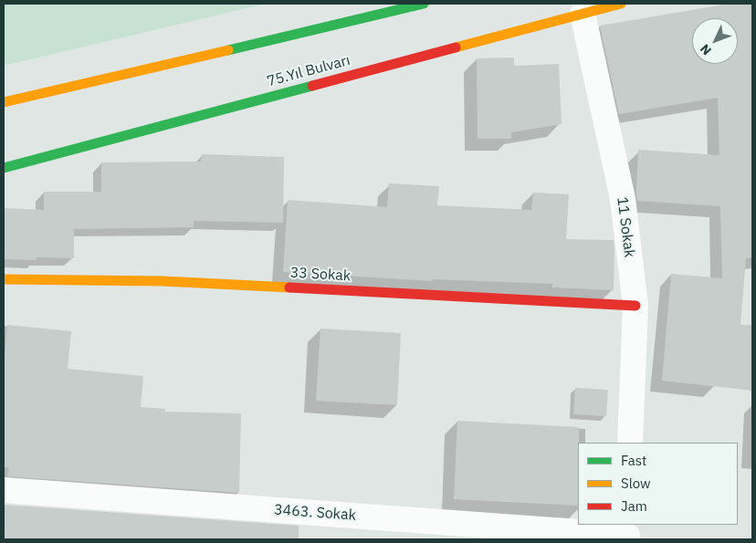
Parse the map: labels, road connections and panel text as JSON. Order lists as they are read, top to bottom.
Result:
{
  "streets": {
    "main road": ["75.Yıl Bulvarı", "33 Sokak"],
    "street": ["11 Sokak", "3463. Sokak"]
  },
  "crossings": [
    ["75.Yıl Bulvarı", "11 Sokak"],
    ["11 Sokak", "33 Sokak"]
  ],
  "legend": ["Fast", "Slow", "Jam"],
  "north": "bottom left"
}
